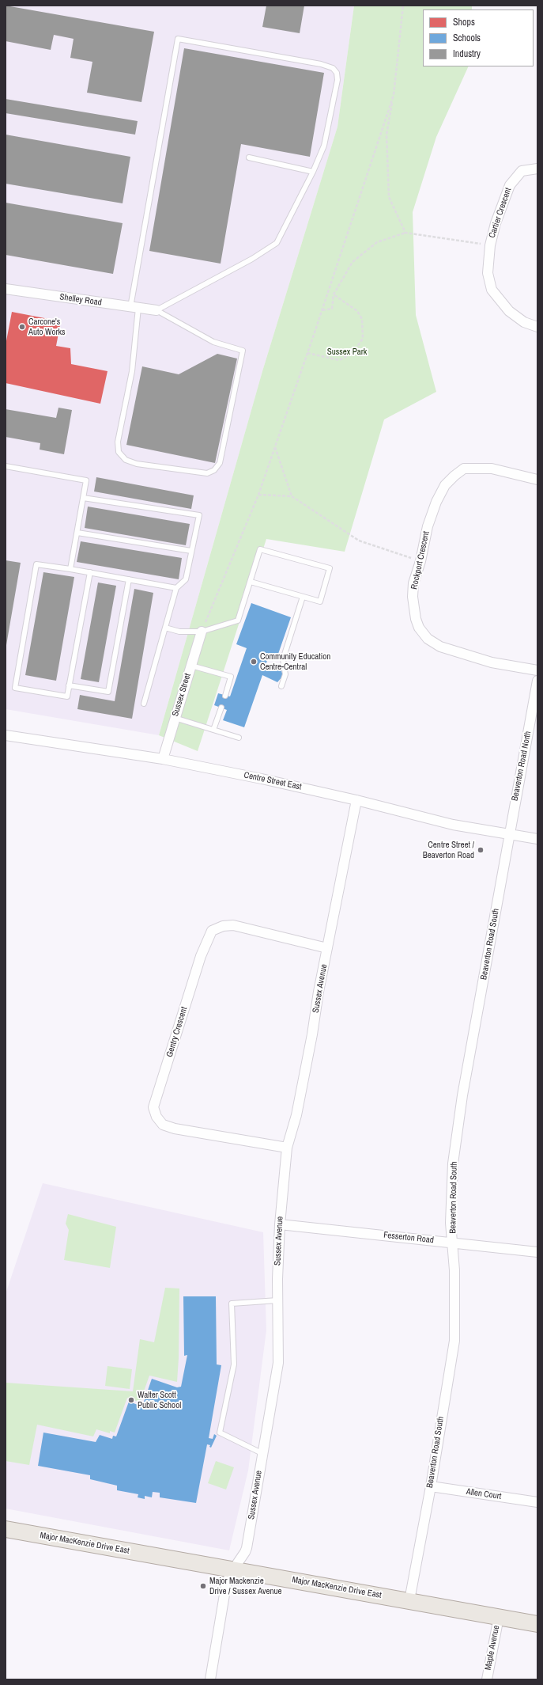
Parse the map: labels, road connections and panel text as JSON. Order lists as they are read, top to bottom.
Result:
{
  "streets": {
    "main road": ["Major MacKenzie Drive East"],
    "street": [
      "Cartier Crescent",
      "Shelley Road",
      "Rockport Crescent",
      "Sussex Street",
      "Beaverton Road North",
      "Centre Street East",
      "Beaverton Road South",
      "Sussex Avenue",
      "Gentry Crescent",
      "Fesserton Road",
      "Allen Court",
      "Maple Avenue"
    ]
  },
  "crossings": [
    ["Sussex Street", "Centre Street East"],
    ["Beaverton Road North", "Centre Street East"],
    ["Beaverton Road North", "Beaverton Road South"],
    ["Centre Street East", "Beaverton Road South"],
    ["Centre Street East", "Sussex Avenue"],
    ["Beaverton Road South", "Fesserton Road"],
    ["Beaverton Road South", "Allen Court"],
    ["Beaverton Road South", "Major MacKenzie Drive East"],
    ["Sussex Avenue", "Gentry Crescent"],
    ["Sussex Avenue", "Fesserton Road"],
    ["Sussex Avenue", "Major MacKenzie Drive East"],
    ["Major MacKenzie Drive East", "Maple Avenue"]
  ],
  "parks": ["Sussex Park"],
  "places": [
    "Carcone's Auto Works",
    "Community Education Centre-Central",
    "Centre Street / Beaverton Road",
    "Walter Scott Public School",
    "Major Mackenzie Drive / Sussex Avenue"
  ],
  "legend": ["Shops", "Schools", "Industry"]
}
